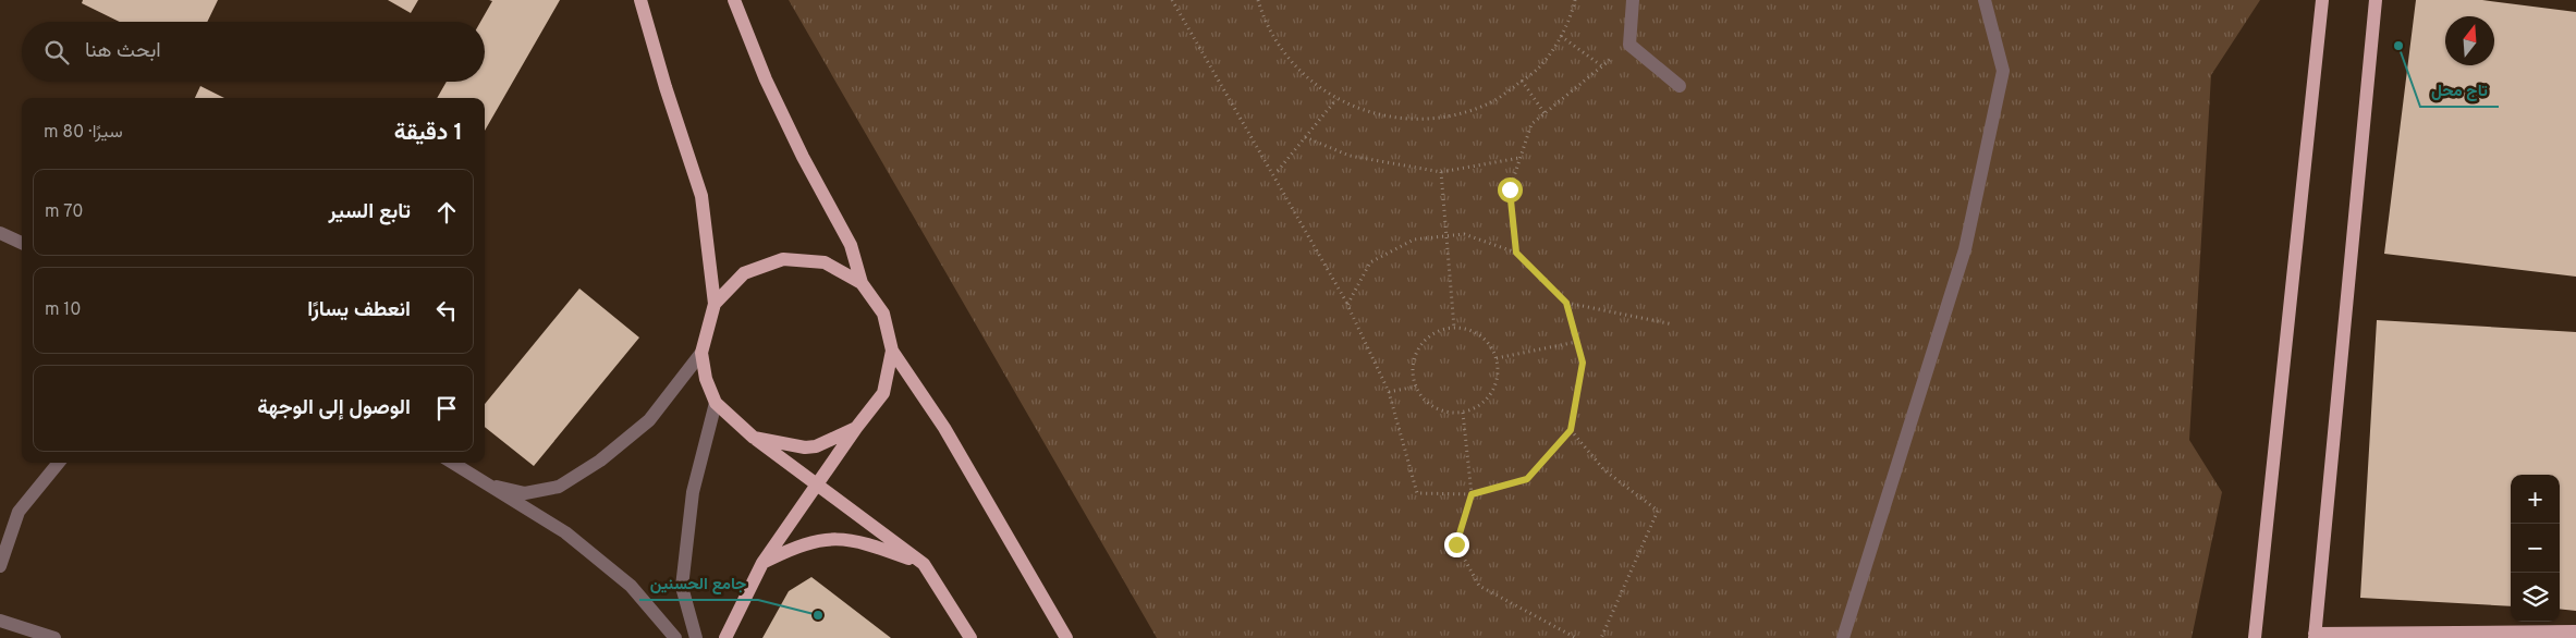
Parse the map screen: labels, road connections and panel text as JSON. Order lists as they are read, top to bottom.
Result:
{
  "places": ["تاج محل", "جامع الحسنين"],
  "north": "top",
  "page": {
    "search": "ابحث هنا",
    "heading": ["1 دقيقة", "سيرًا · 80 m"],
    "list": [
      ["تابع السير", "70 m"],
      ["انعطف يسارًا", "10 m"],
      "الوصول إلى الوجهة"
    ],
    "map_buttons": ["+", "−"]
  }
}
